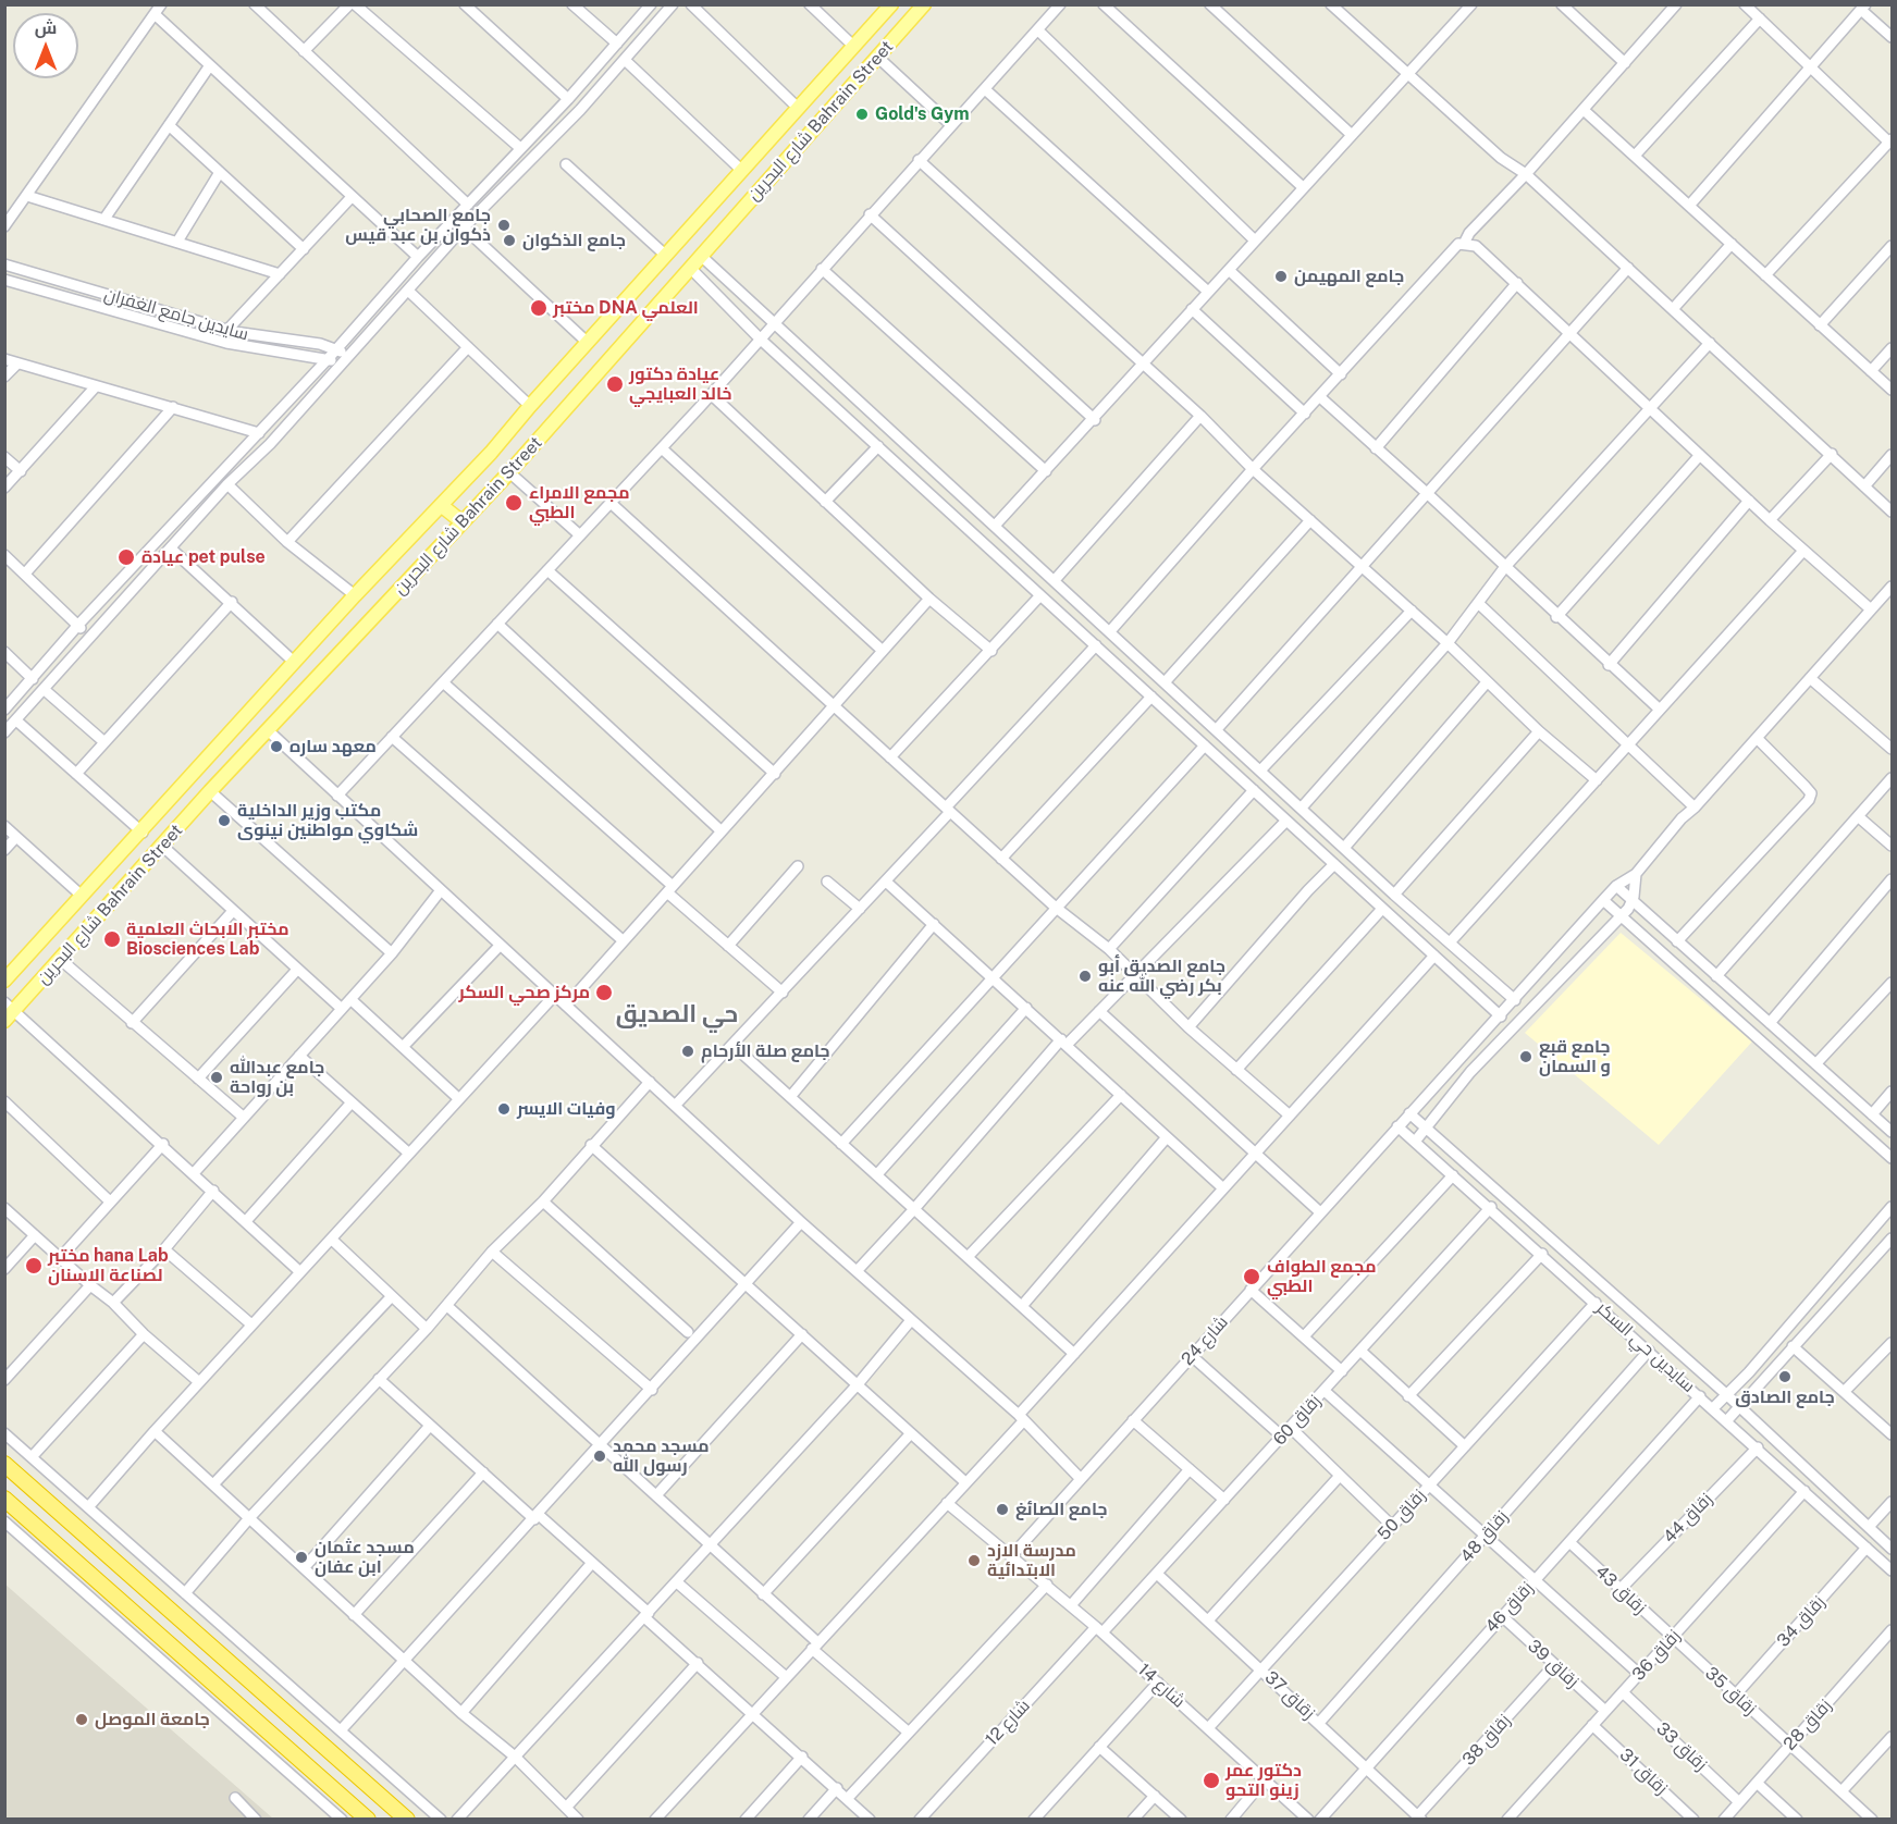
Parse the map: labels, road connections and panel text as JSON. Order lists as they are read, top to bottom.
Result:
{
  "streets": {
    "main road": ["شارع البحرين Bahrain Street"],
    "street": [
      "سايدين جامع الغفران",
      "شارع 24",
      "سايدين حي السكر",
      "زقاق 60",
      "زقاق 50",
      "زقاق 44",
      "زقاق 48",
      "زقاق 43",
      "زقاق 46",
      "زقاق 34",
      "زقاق 36",
      "زقاق 39",
      "شارع 14",
      "زقاق 35",
      "زقاق 37",
      "شارع 12",
      "زقاق 28",
      "زقاق 38",
      "زقاق 33",
      "زقاق 31"
    ]
  },
  "crossings": [
    ["شارع 24", "سايدين حي السكر"],
    ["شارع 24", "شارع 14"],
    ["سايدين حي السكر", "زقاق 60"],
    ["سايدين حي السكر", "زقاق 50"],
    ["سايدين حي السكر", "زقاق 44"],
    ["سايدين حي السكر", "زقاق 48"],
    ["سايدين حي السكر", "زقاق 46"],
    ["سايدين حي السكر", "زقاق 34"],
    ["سايدين حي السكر", "زقاق 36"],
    ["زقاق 60", "شارع 14"],
    ["زقاق 60", "زقاق 37"],
    ["زقاق 60", "شارع 12"],
    ["زقاق 50", "شارع 14"],
    ["زقاق 50", "زقاق 37"],
    ["زقاق 44", "زقاق 43"],
    ["زقاق 48", "زقاق 37"],
    ["زقاق 43", "زقاق 46"],
    ["زقاق 43", "زقاق 36"],
    ["زقاق 43", "زقاق 35"],
    ["زقاق 46", "زقاق 39"],
    ["زقاق 46", "زقاق 37"],
    ["زقاق 34", "زقاق 35"],
    ["زقاق 36", "زقاق 39"],
    ["زقاق 36", "زقاق 35"],
    ["زقاق 36", "زقاق 33"],
    ["زقاق 36", "زقاق 31"],
    ["زقاق 39", "زقاق 38"],
    ["شارع 14", "شارع 12"],
    ["زقاق 35", "زقاق 28"],
    ["زقاق 37", "زقاق 38"],
    ["زقاق 28", "زقاق 33"]
  ],
  "districts": ["حي الصديق"],
  "places": [
    "Gold's Gym",
    "جامع الصحابي ذكوان بن عبد قيس",
    "جامع الذكوان",
    "جامع المهيمن",
    "مختبر DNA العلمي",
    "عيادة دكتور خالد العبايجي",
    "مجمع الامراء الطبي",
    "عيادة pet pulse",
    "معهد ساره",
    "مكتب وزير الداخلية شكاوي مواطنين نينوى",
    "مختبر الابحاث العلمية Biosciences Lab",
    "جامع الصديق أبو بكر رضي الله عنه",
    "مركز صحي السكر",
    "جامع صلة الأرحام",
    "جامع قبع و السمان",
    "جامع عبدالله بن رواحة",
    "وفيات الايسر",
    "مختبر hana Lab لصناعة الاسنان",
    "مجمع الطواف الطبي",
    "جامع الصادق",
    "مسجد محمد رسول الله",
    "جامع الصائغ",
    "مسجد عثمان ابن عفان",
    "مدرسة الازد الابتدائية",
    "جامعة الموصل",
    "دكتور عمر زينو التحو"
  ],
  "north": "top"
}
